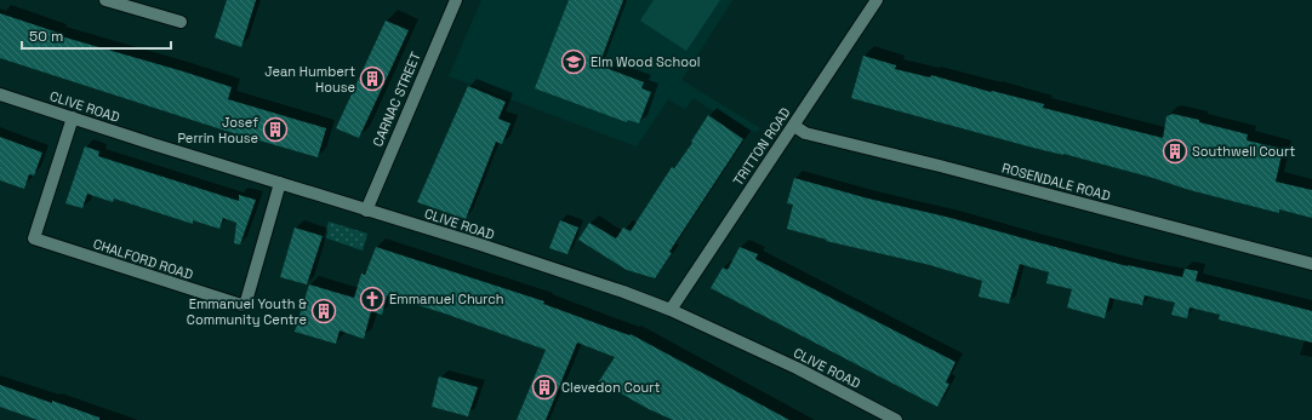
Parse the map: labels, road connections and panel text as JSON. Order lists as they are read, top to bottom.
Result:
{
  "streets": {
    "street": [
      "CARNAC STREET",
      "CLIVE ROAD",
      "TRITTON ROAD",
      "ROSENDALE ROAD",
      "CHALFORD ROAD"
    ]
  },
  "crossings": [
    ["CARNAC STREET", "CLIVE ROAD"],
    ["CLIVE ROAD", "TRITTON ROAD"],
    ["CLIVE ROAD", "CHALFORD ROAD"],
    ["TRITTON ROAD", "ROSENDALE ROAD"]
  ],
  "places": {
    "school or university": ["Elm Wood School"],
    "building": [
      "Jean Humbert House",
      "Josef Perrin House",
      "Southwell Court",
      "Emmanuel Youth & Community Centre",
      "Clevedon Court"
    ],
    "church": ["Emmanuel Church"]
  },
  "scale_bar": "50 m"
}
